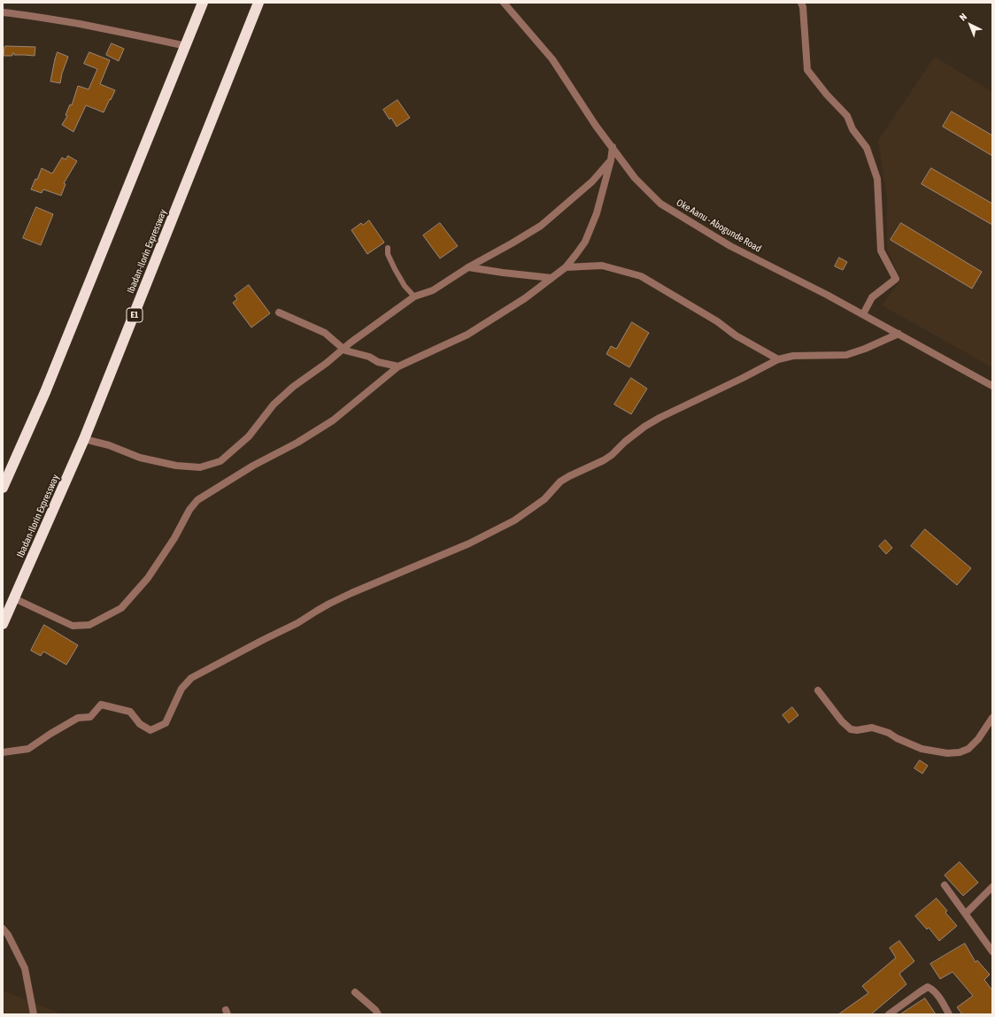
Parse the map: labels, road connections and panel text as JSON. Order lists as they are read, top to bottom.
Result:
{
  "streets": {
    "highway": ["Ibadan-Ilorin Expressway", "E1"],
    "street": ["Oke Aanu - Abogunde Road"]
  },
  "north": "top left"
}
